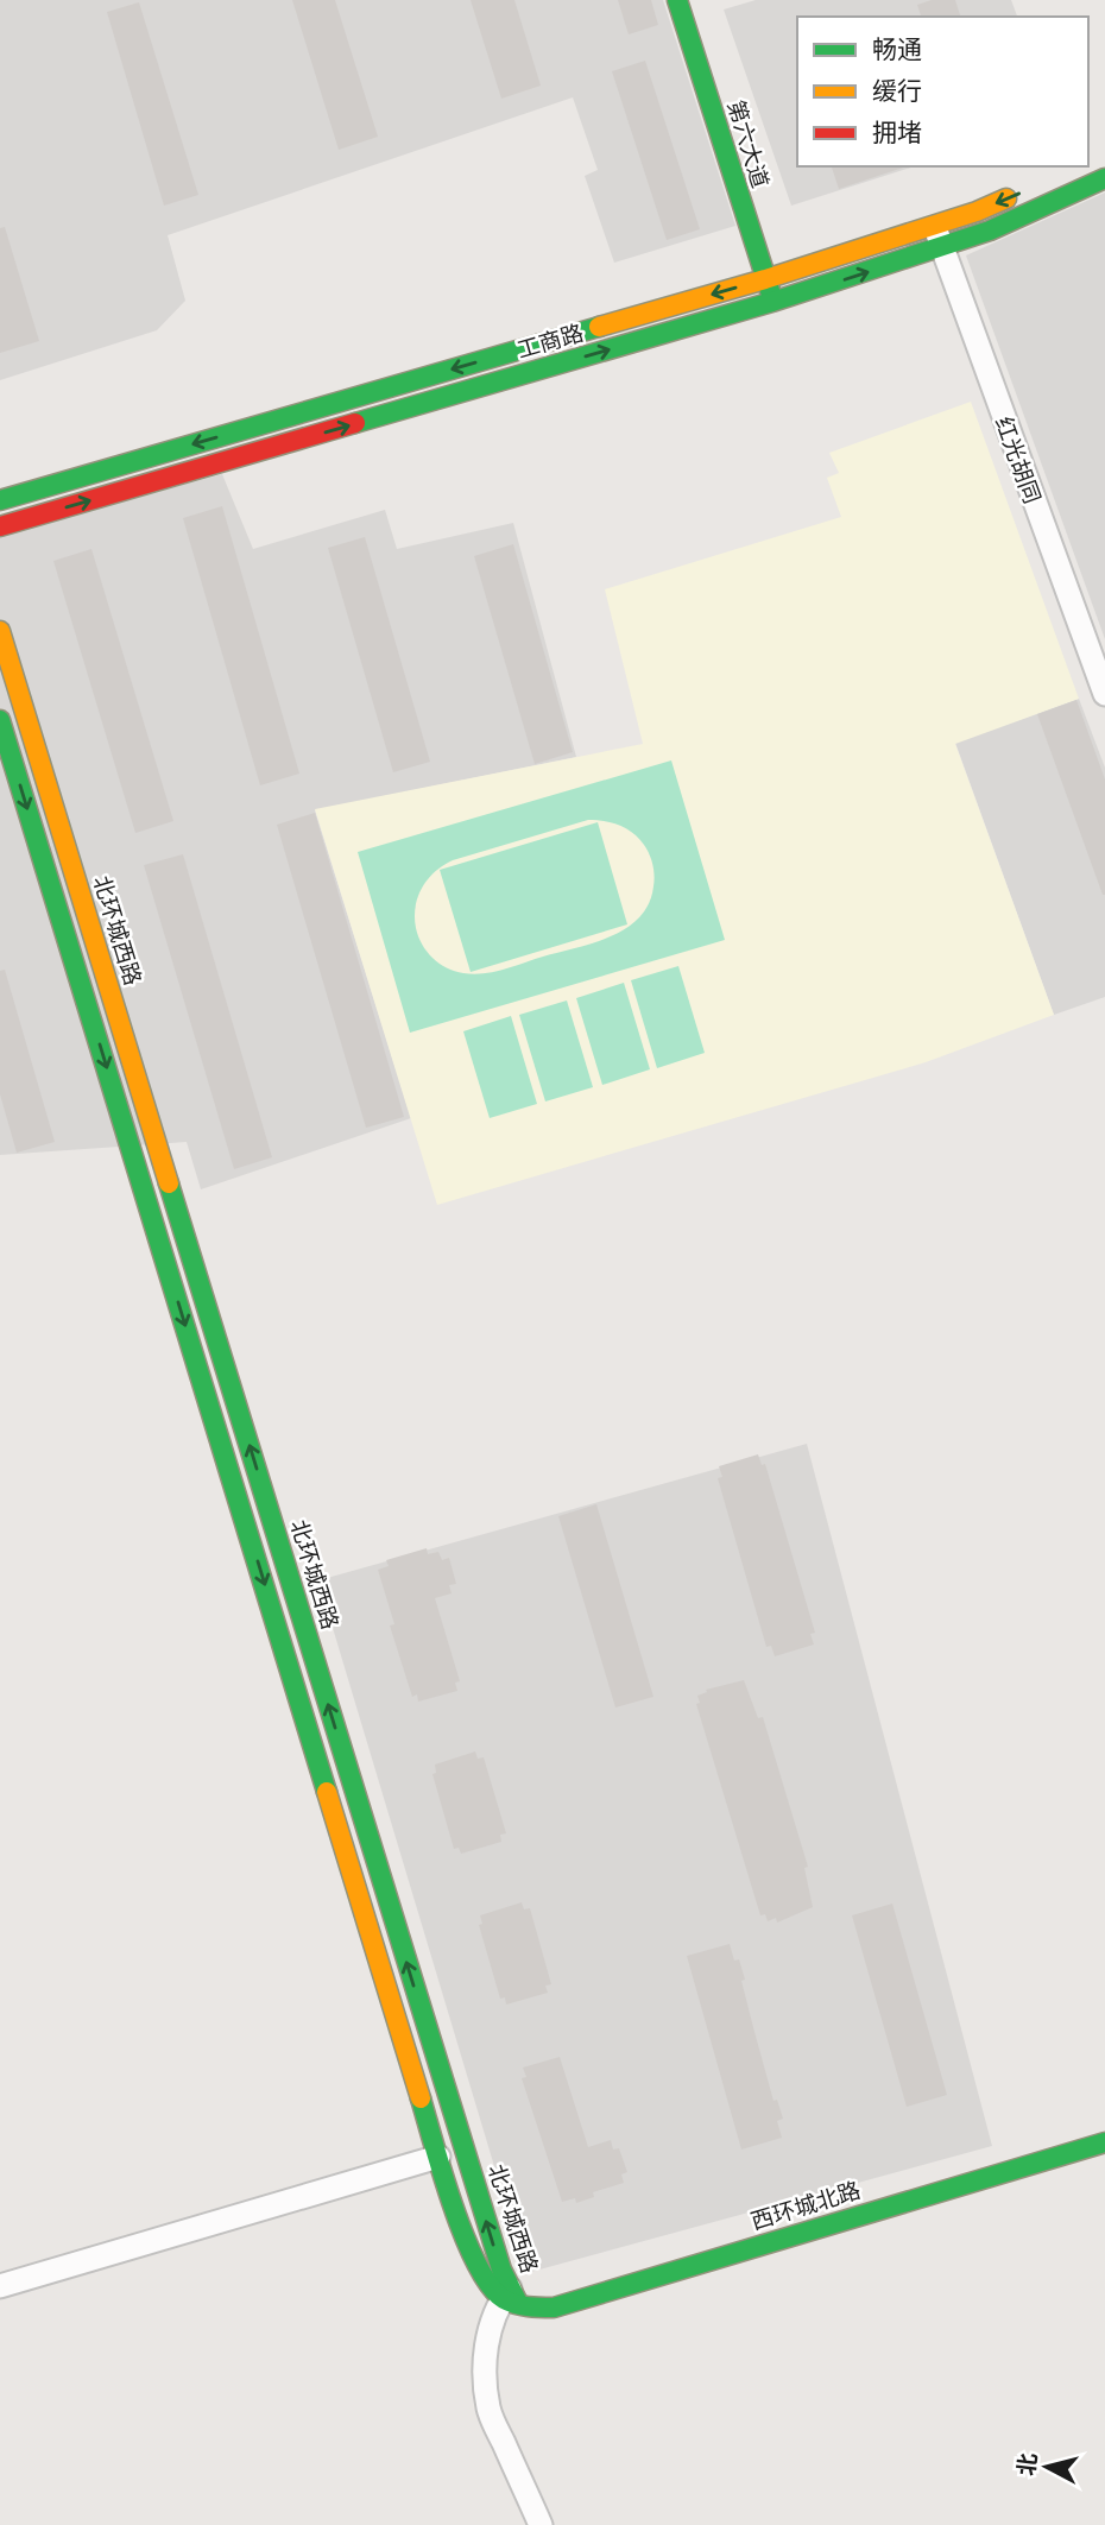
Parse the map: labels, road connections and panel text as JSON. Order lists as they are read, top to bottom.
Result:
{
  "streets": {
    "main road": [
      "第六大道",
      "工商路",
      "北环城西路",
      "西环城北路"
    ],
    "street": ["红光胡同"]
  },
  "crossings": [
    ["第六大道", "工商路"],
    ["工商路", "红光胡同"],
    ["北环城西路", "西环城北路"]
  ],
  "legend": ["畅通", "缓行", "拥堵"],
  "north": "left"
}
